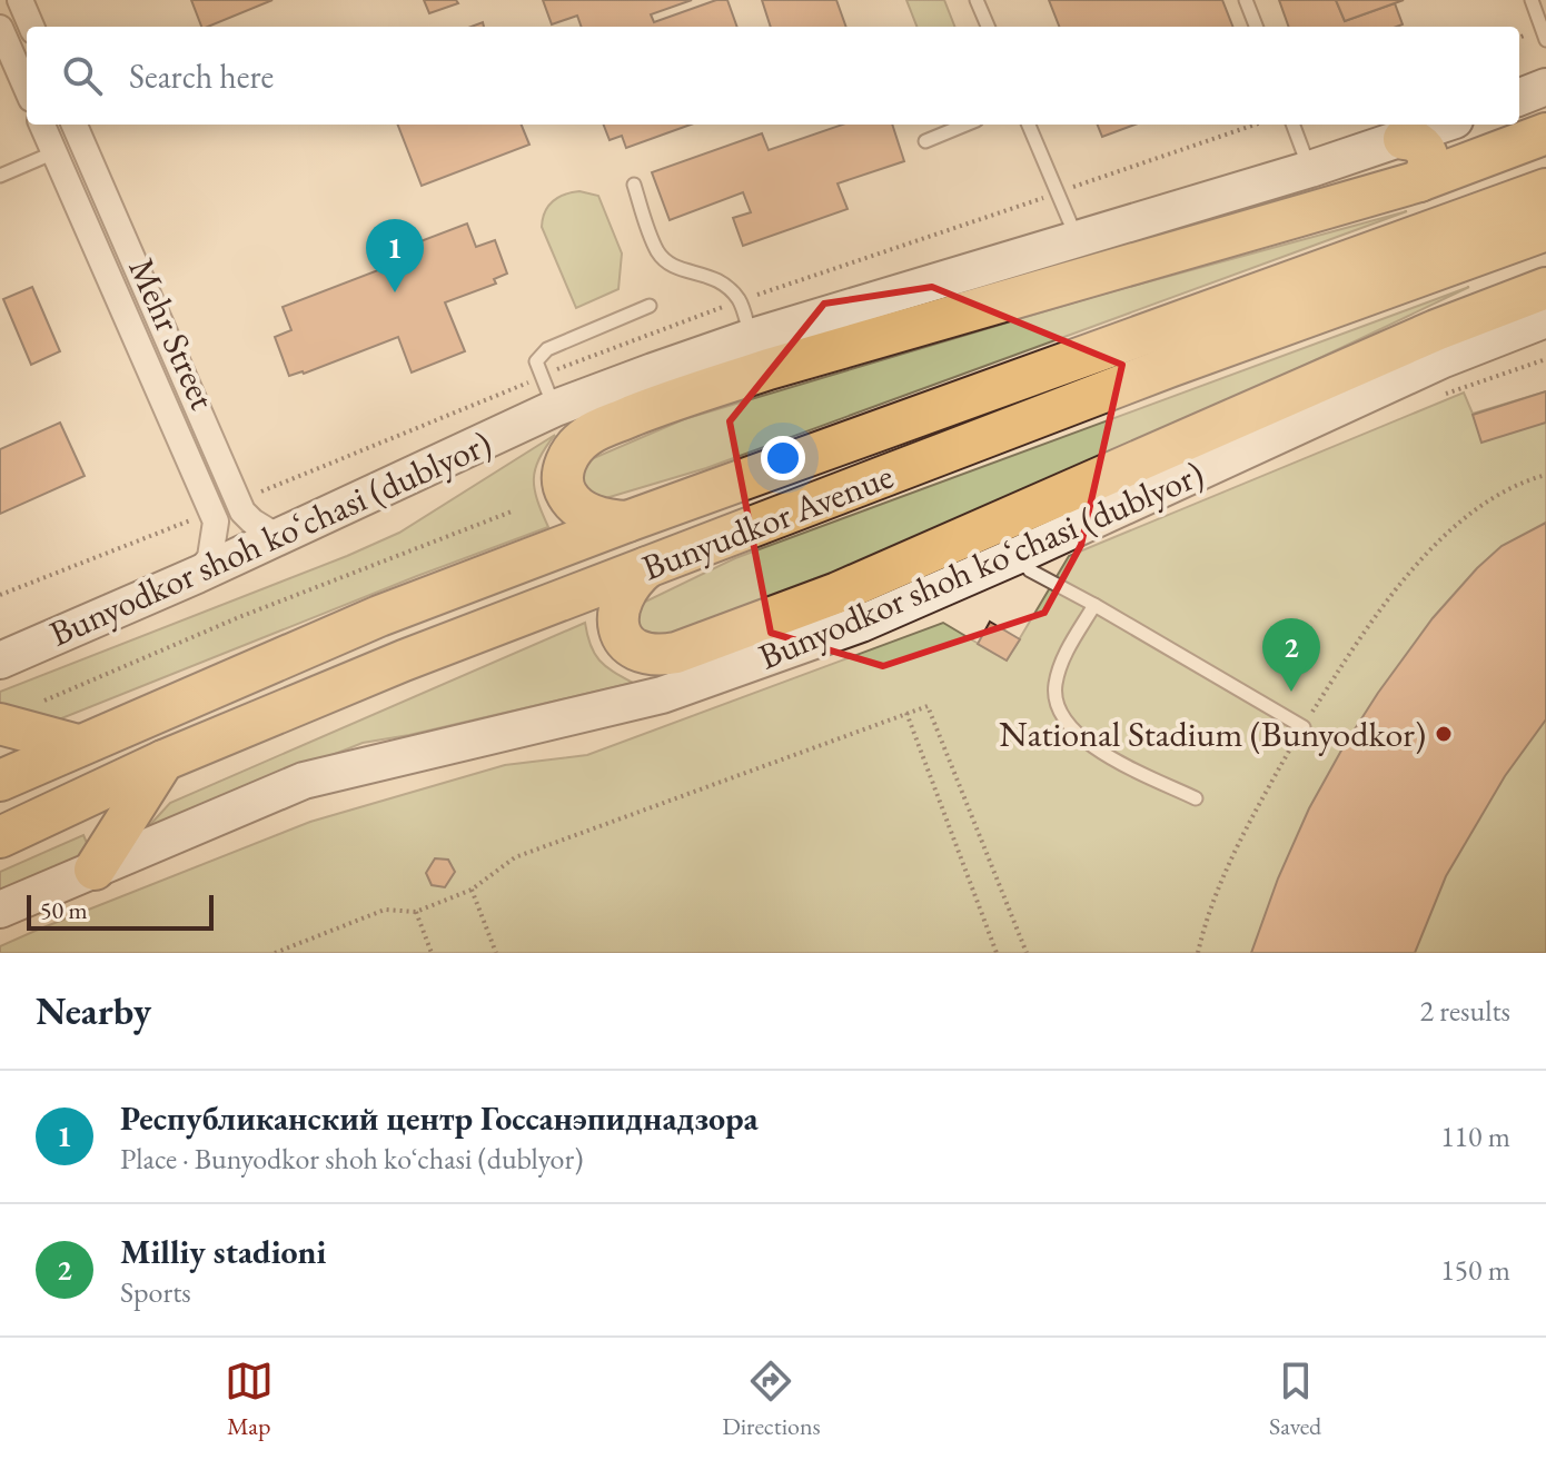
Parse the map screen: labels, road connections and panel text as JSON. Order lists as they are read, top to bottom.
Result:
{
  "streets": {
    "main road": ["Bunyudkor Avenue"],
    "street": ["Mehr Street", "Bunyodkor shoh koʻchasi (dublyor)"]
  },
  "places": ["National Stadium (Bunyodkor)"],
  "scale_bar": "50 m",
  "page": {
    "search": "Search here",
    "pins": ["1", "2"],
    "scale": "50 m",
    "heading": ["Nearby", "2 results"],
    "list": [
      {
        "mark": "1",
        "name": "Республиканский центр Госсанэпиднадзора",
        "note": "Place · Bunyodkor shoh koʻchasi (dublyor)",
        "value": "110 m"
      },
      {
        "mark": "2",
        "name": "Milliy stadioni",
        "note": "Sports",
        "value": "150 m"
      }
    ],
    "nav": ["Map", "Directions", "Saved"]
  }
}
